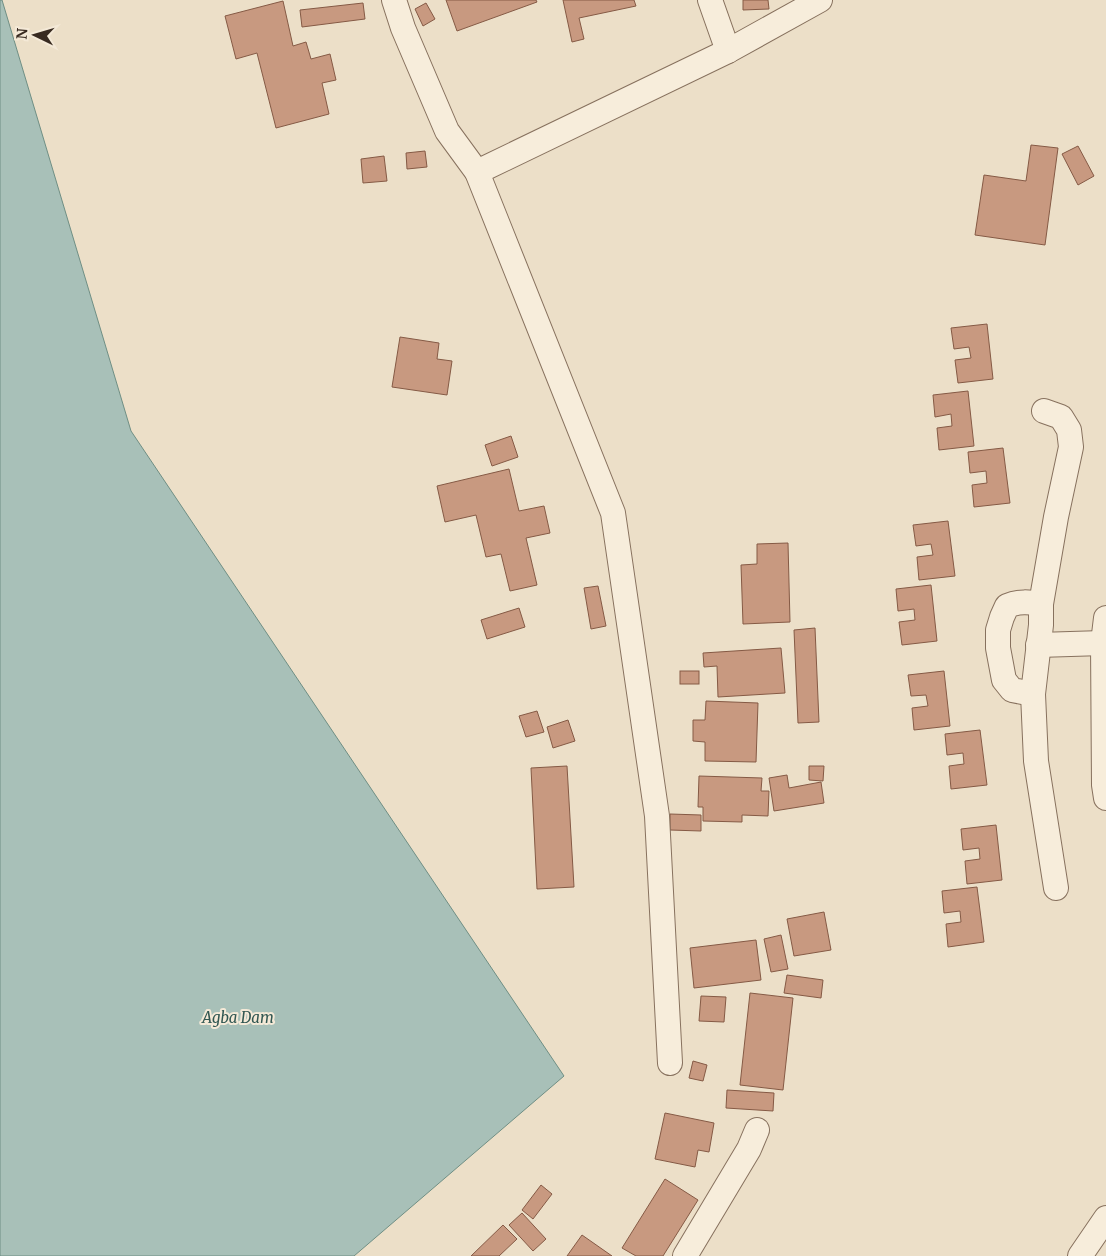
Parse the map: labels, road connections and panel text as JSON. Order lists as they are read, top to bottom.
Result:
{
  "water": ["Agba Dam"],
  "north": "left"
}
